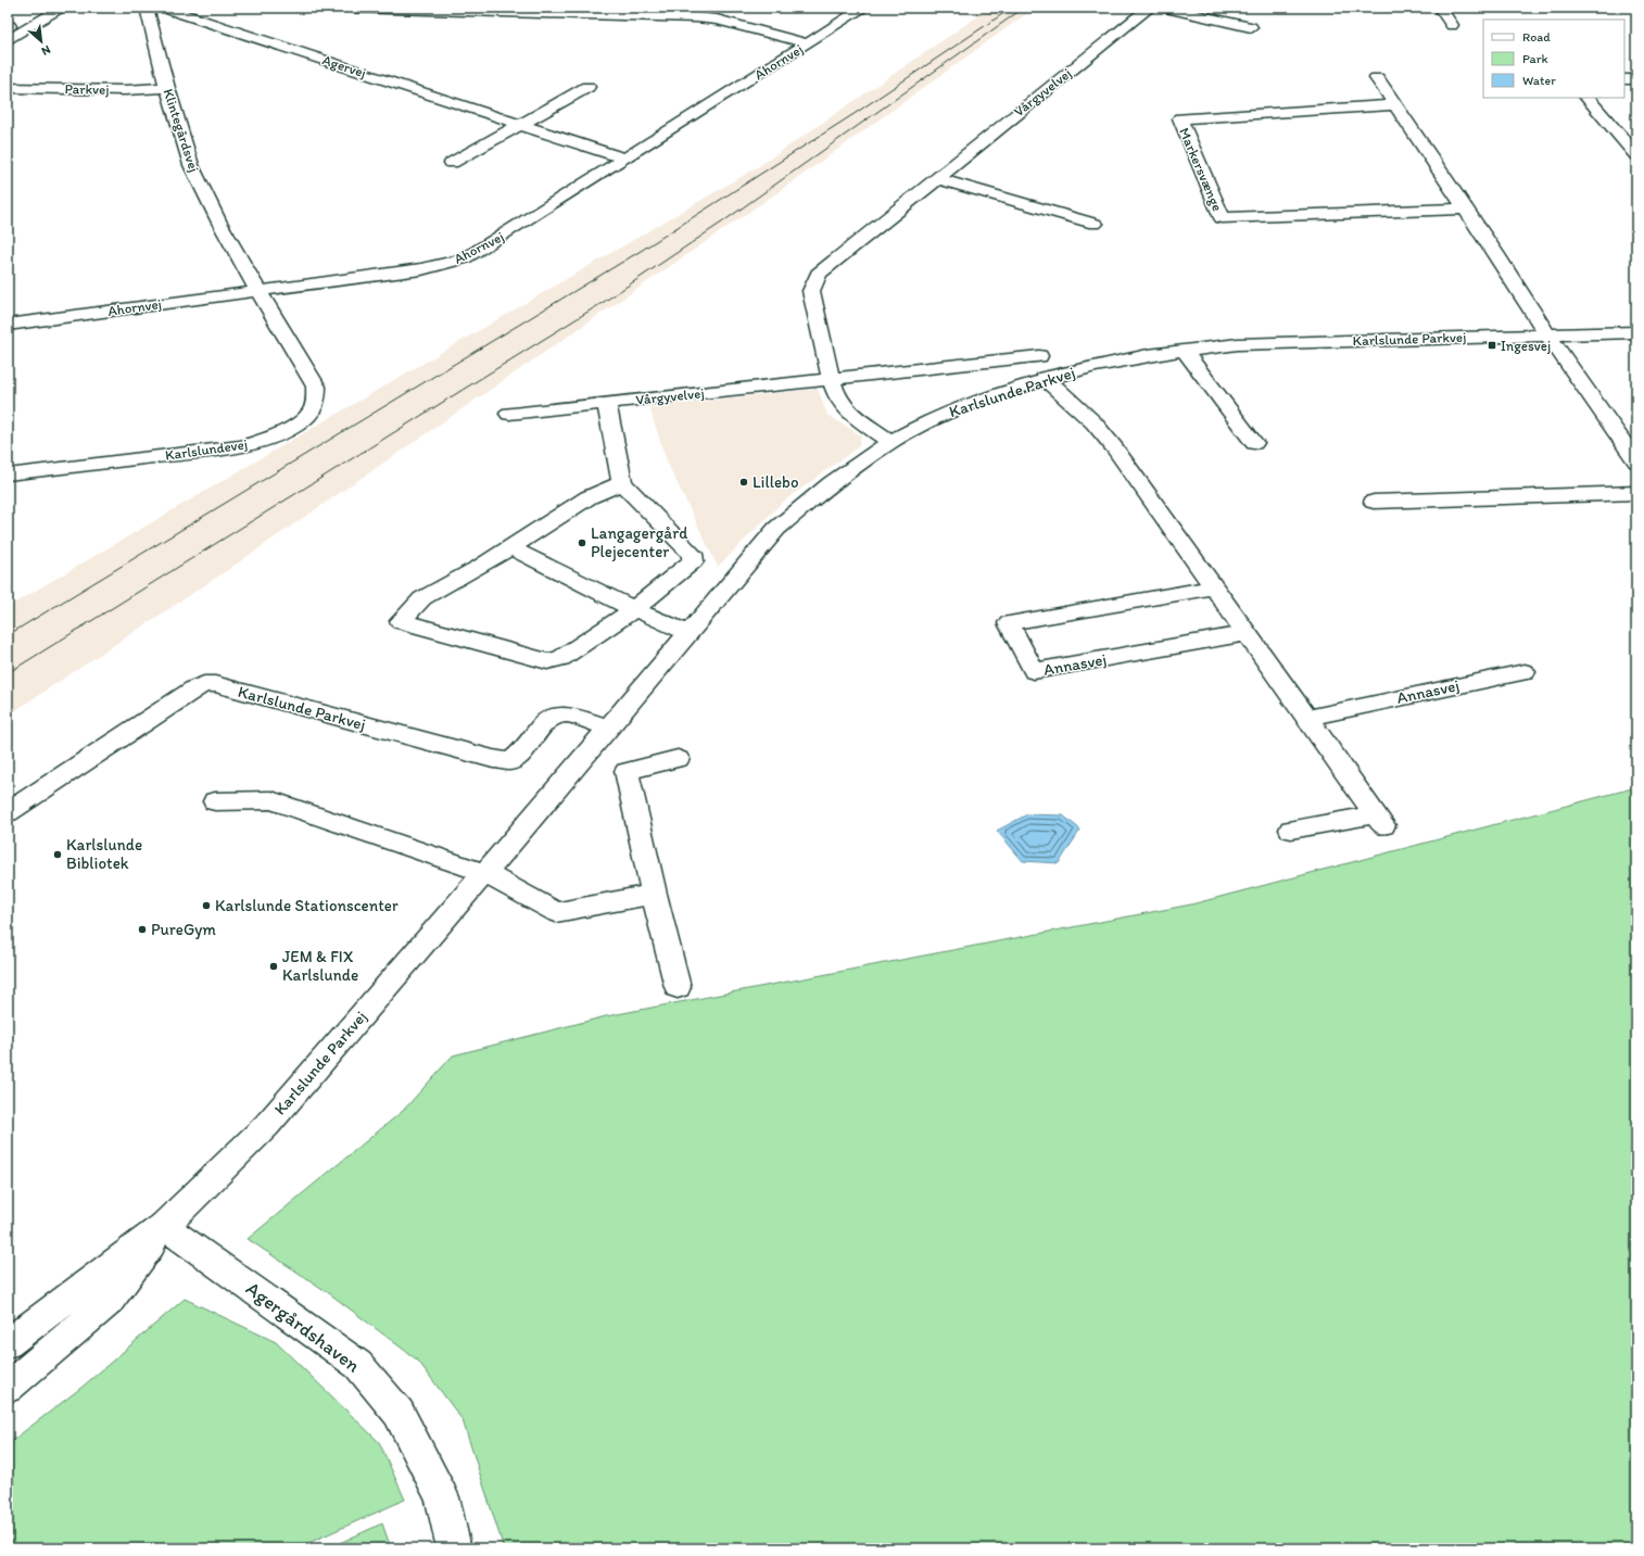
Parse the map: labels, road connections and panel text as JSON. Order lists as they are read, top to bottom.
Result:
{
  "streets": {
    "street": [
      "Ahornvej",
      "Agervej",
      "Parkvej",
      "Vårgyvelvej",
      "Klintegårdsvej",
      "Markersvænge",
      "Karlslunde Parkvej",
      "Karlslundevej",
      "Annasvej",
      "Agergårdshaven"
    ]
  },
  "crossings": [
    ["Ahornvej", "Agervej"],
    ["Ahornvej", "Klintegårdsvej"],
    ["Ahornvej", "Karlslundevej"],
    ["Parkvej", "Klintegårdsvej"],
    ["Vårgyvelvej", "Karlslunde Parkvej"],
    ["Klintegårdsvej", "Karlslundevej"],
    ["Karlslunde Parkvej", "Agergårdshaven"]
  ],
  "places": {
    "transit": ["Ingesvej"],
    "other": [
      "Lillebo",
      "Langagergård Plejecenter",
      "Karlslunde Bibliotek",
      "Karlslunde Stationscenter",
      "PureGym",
      "JEM & FIX Karlslunde"
    ]
  },
  "legend": ["Road", "Park", "Water"],
  "north": "bottom right"
}
